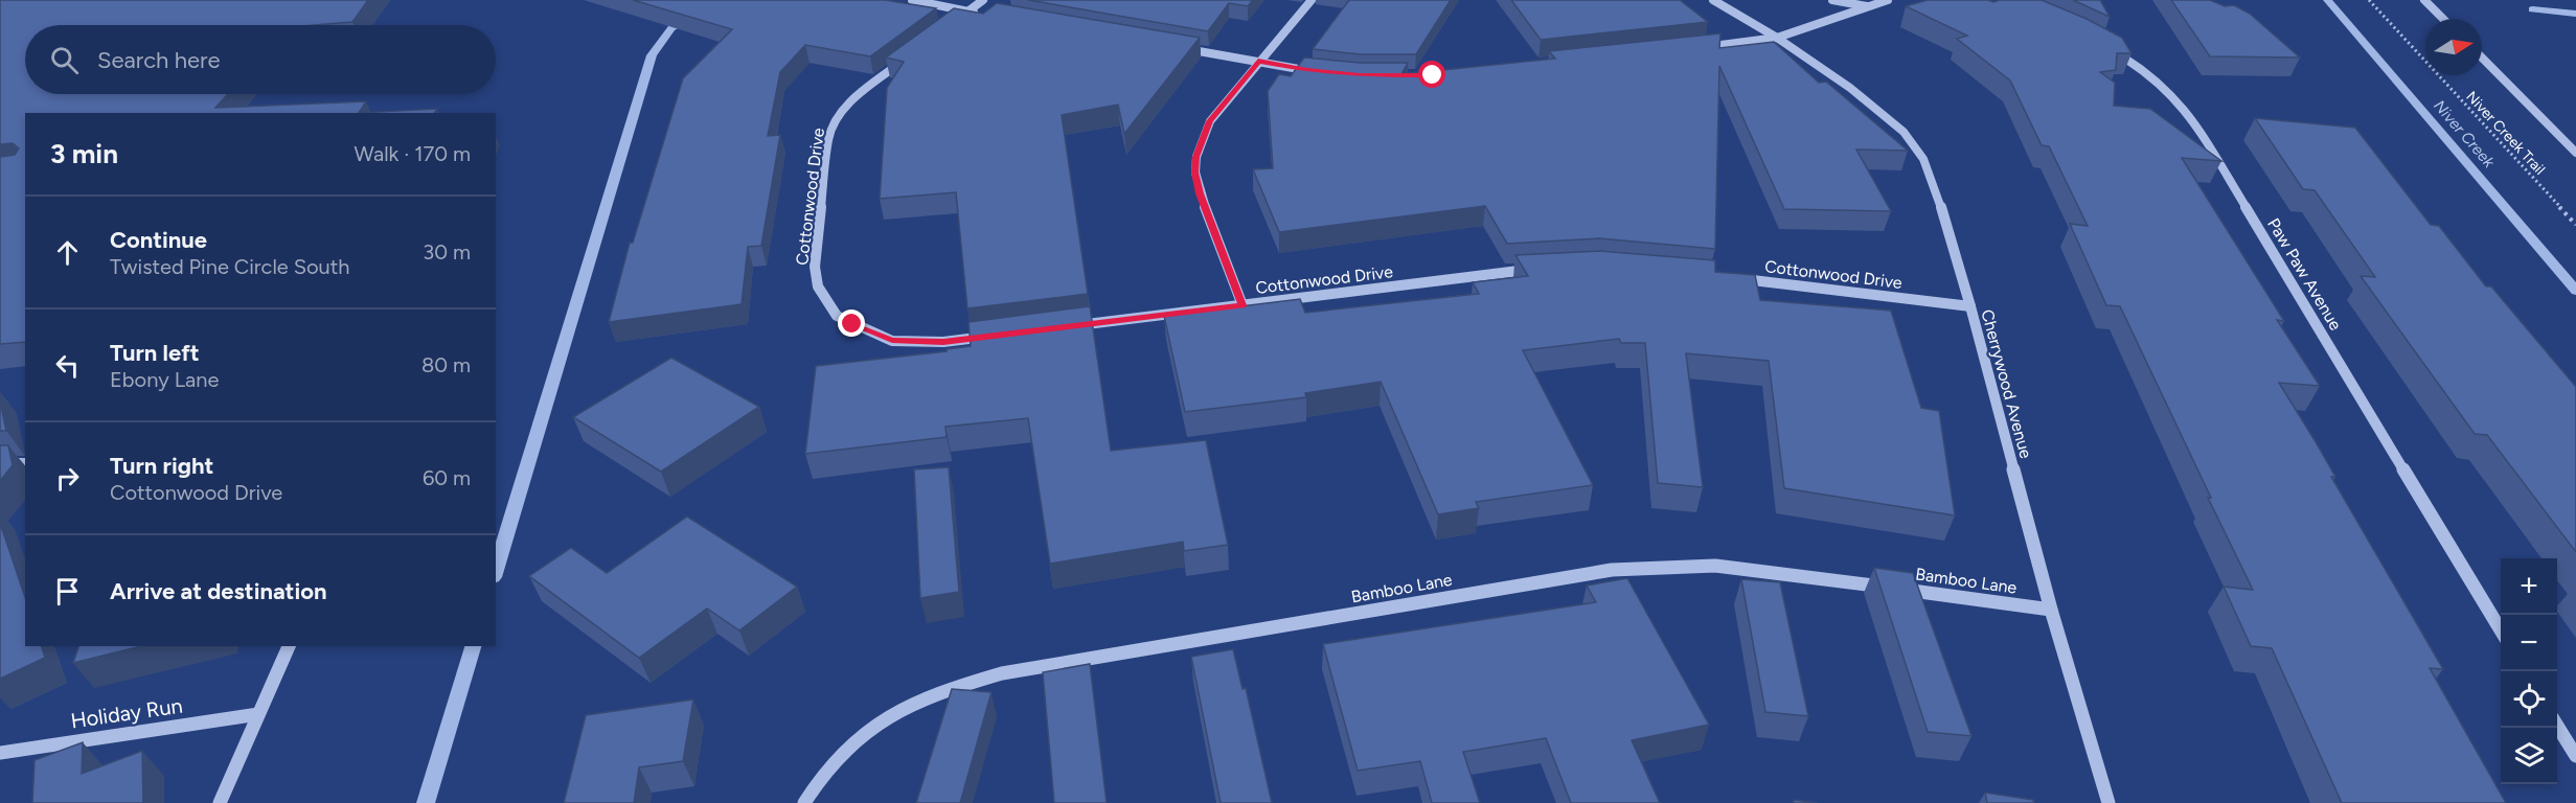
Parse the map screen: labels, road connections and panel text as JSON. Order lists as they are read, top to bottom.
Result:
{
  "streets": {
    "street": [
      "Cottonwood Drive",
      "Paw Paw Avenue",
      "Cherrywood Avenue",
      "Bamboo Lane",
      "Holiday Run"
    ],
    "path": ["Niver Creek Trail"]
  },
  "crossings": [
    ["Cottonwood Drive", "Cherrywood Avenue"],
    ["Cherrywood Avenue", "Bamboo Lane"]
  ],
  "water": ["Niver Creek"],
  "north": "right",
  "page": {
    "search": "Search here",
    "heading": ["3 min", "Walk · 170 m"],
    "list": [
      ["Continue", "Twisted Pine Circle South", "30 m"],
      ["Turn left", "Ebony Lane", "80 m"],
      ["Turn right", "Cottonwood Drive", "60 m"],
      "Arrive at destination"
    ],
    "map_buttons": ["+", "−"]
  }
}
